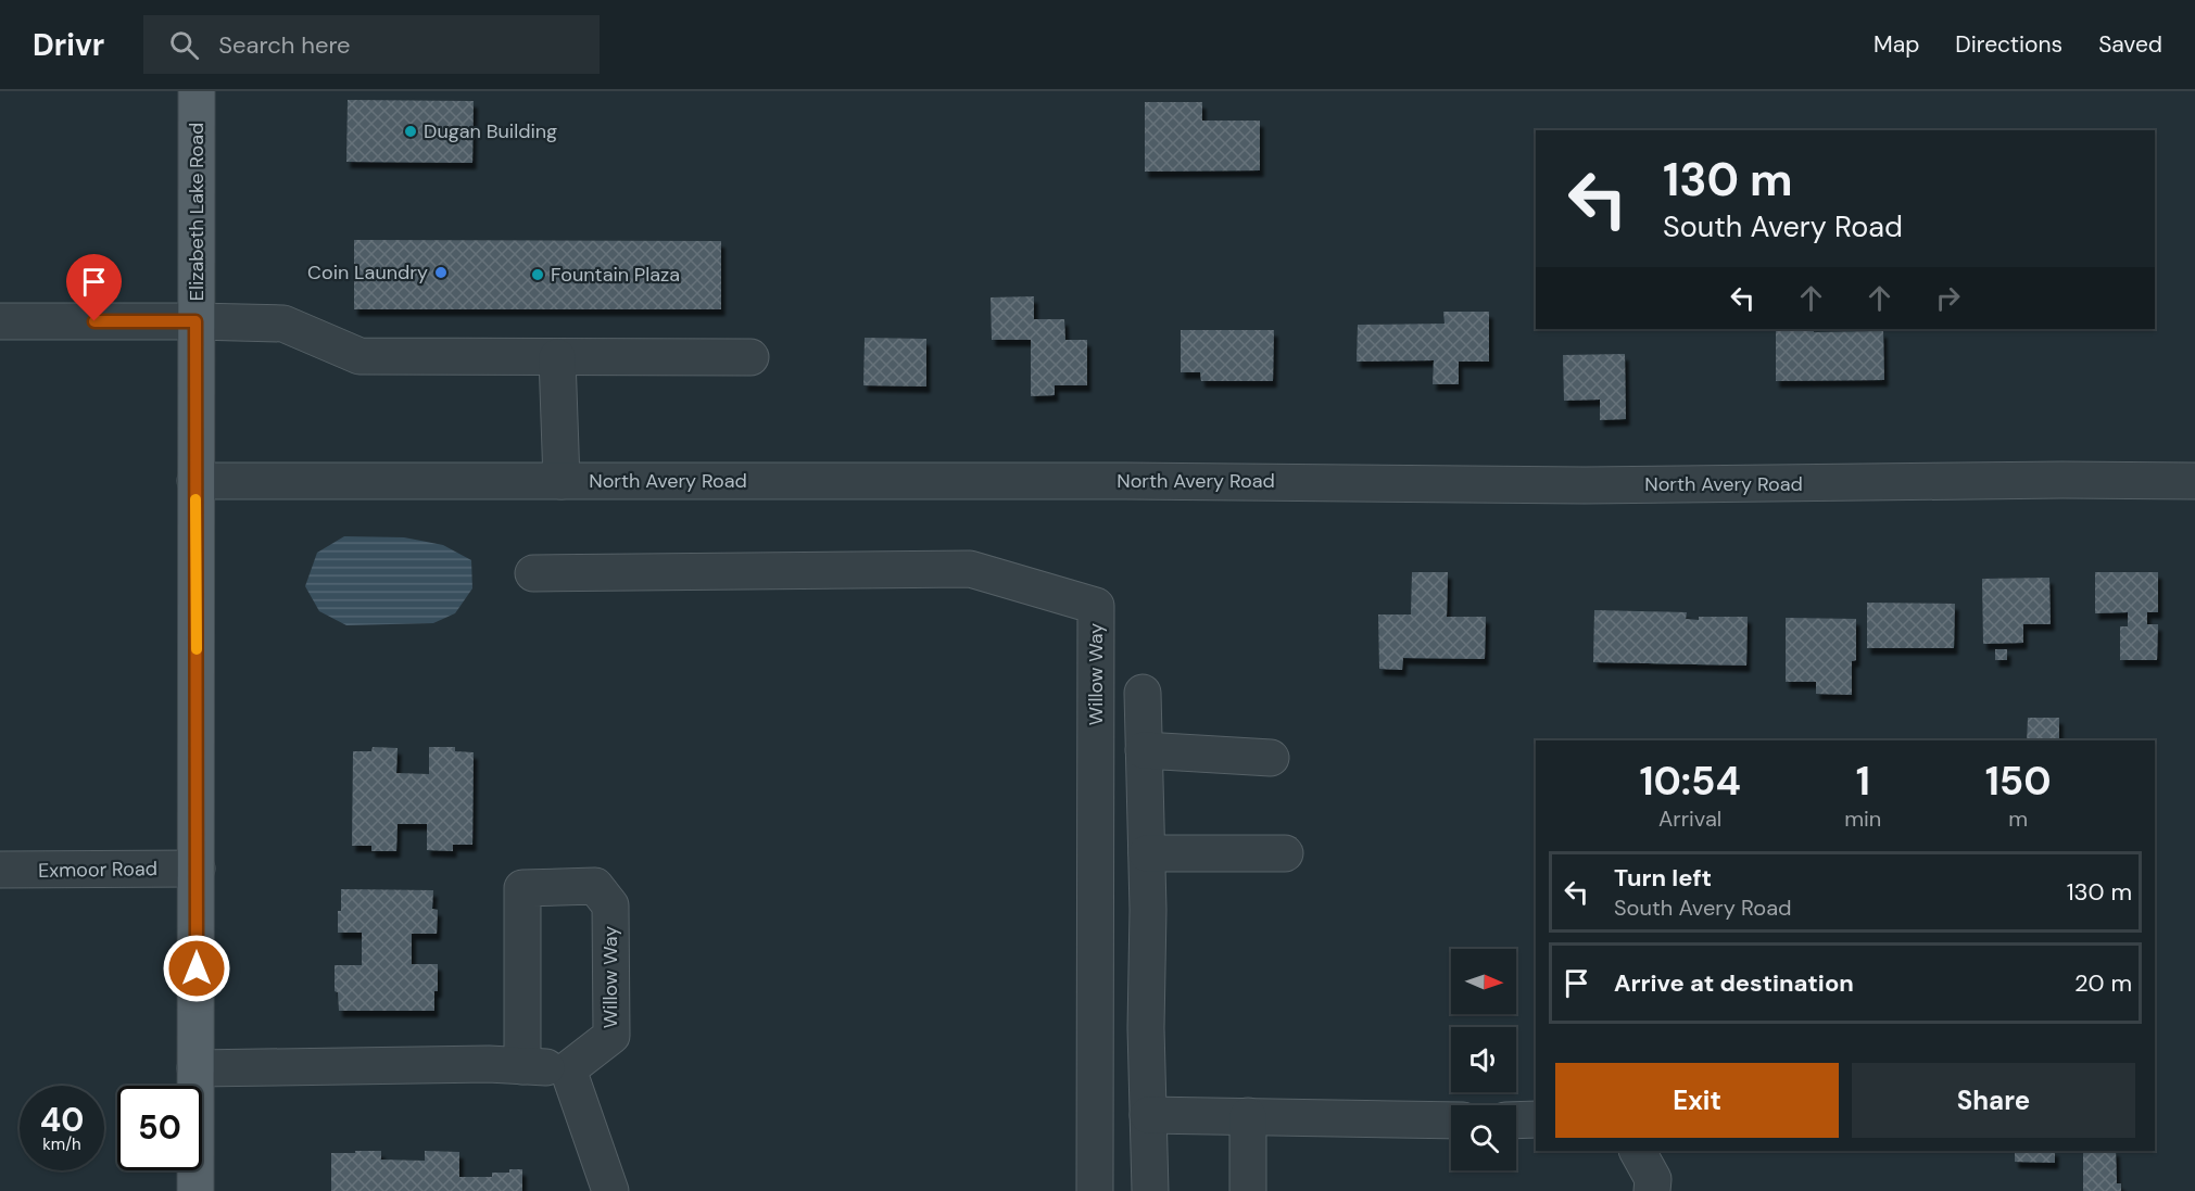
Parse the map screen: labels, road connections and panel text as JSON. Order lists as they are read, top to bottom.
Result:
{
  "streets": {
    "main road": ["Elizabeth Lake Road"],
    "street": ["North Avery Road", "Willow Way", "Exmoor Road"]
  },
  "crossings": [
    ["Elizabeth Lake Road", "North Avery Road"],
    ["Elizabeth Lake Road", "Exmoor Road"]
  ],
  "places": ["Dugan Building", "Coin Laundry", "Fountain Plaza"],
  "north": "right",
  "page": {
    "header": "Drivr",
    "search": "Search here",
    "nav": ["Map", "Directions", "Saved"],
    "turn": ["130 m", "South Avery Road"],
    "eta": [
      "10:54",
      "Arrival",
      "1",
      "min",
      "150",
      "m"
    ],
    "list": [
      {
        "name": "Turn left",
        "note": "South Avery Road",
        "value": "130 m"
      },
      {
        "name": "Arrive at destination",
        "value": "20 m"
      }
    ],
    "buttons": ["Exit", "Share"],
    "speed": "40 km/h",
    "limit": "50"
  }
}
